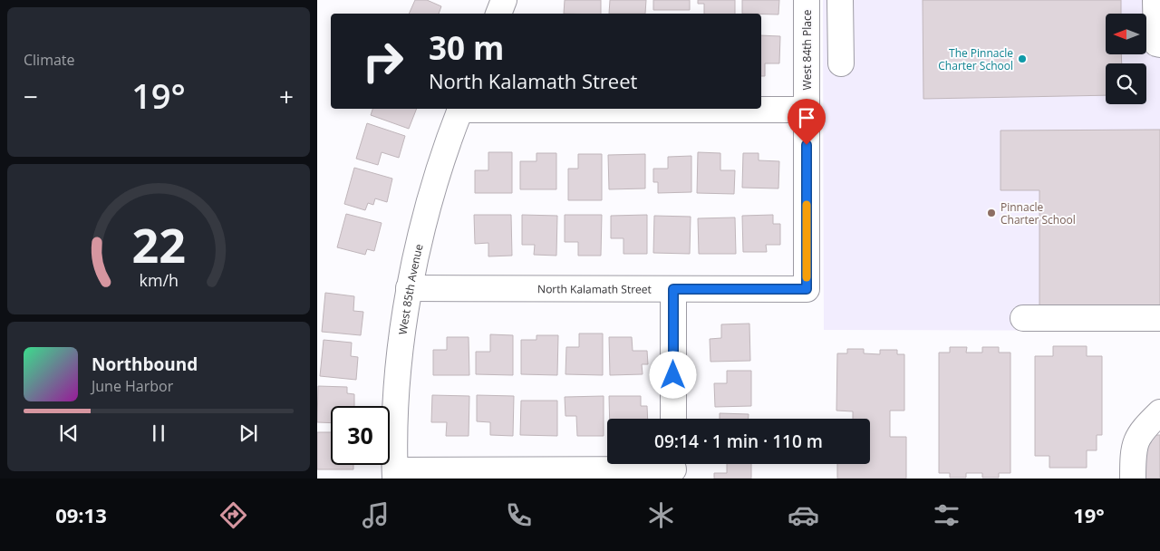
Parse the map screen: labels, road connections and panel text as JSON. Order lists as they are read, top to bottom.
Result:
{
  "streets": {
    "street": ["West 84th Place", "North Kalamath Street", "West 85th Avenue"]
  },
  "crossings": [
    ["West 84th Place", "North Kalamath Street"],
    ["North Kalamath Street", "West 85th Avenue"]
  ],
  "places": ["The Pinnacle Charter School", "Pinnacle Charter School"],
  "north": "left",
  "page": {
    "tile": "Climate",
    "turn": ["30 m", "North Kalamath Street"],
    "heat": ["−", "19°", "+"],
    "song": ["Northbound", "June Harbor"],
    "limit": "30",
    "trip": "09:14 · 1 min · 110 m",
    "tabs": ["09:13", "19°"],
    "gauge": ["22", "km/h"]
  }
}
